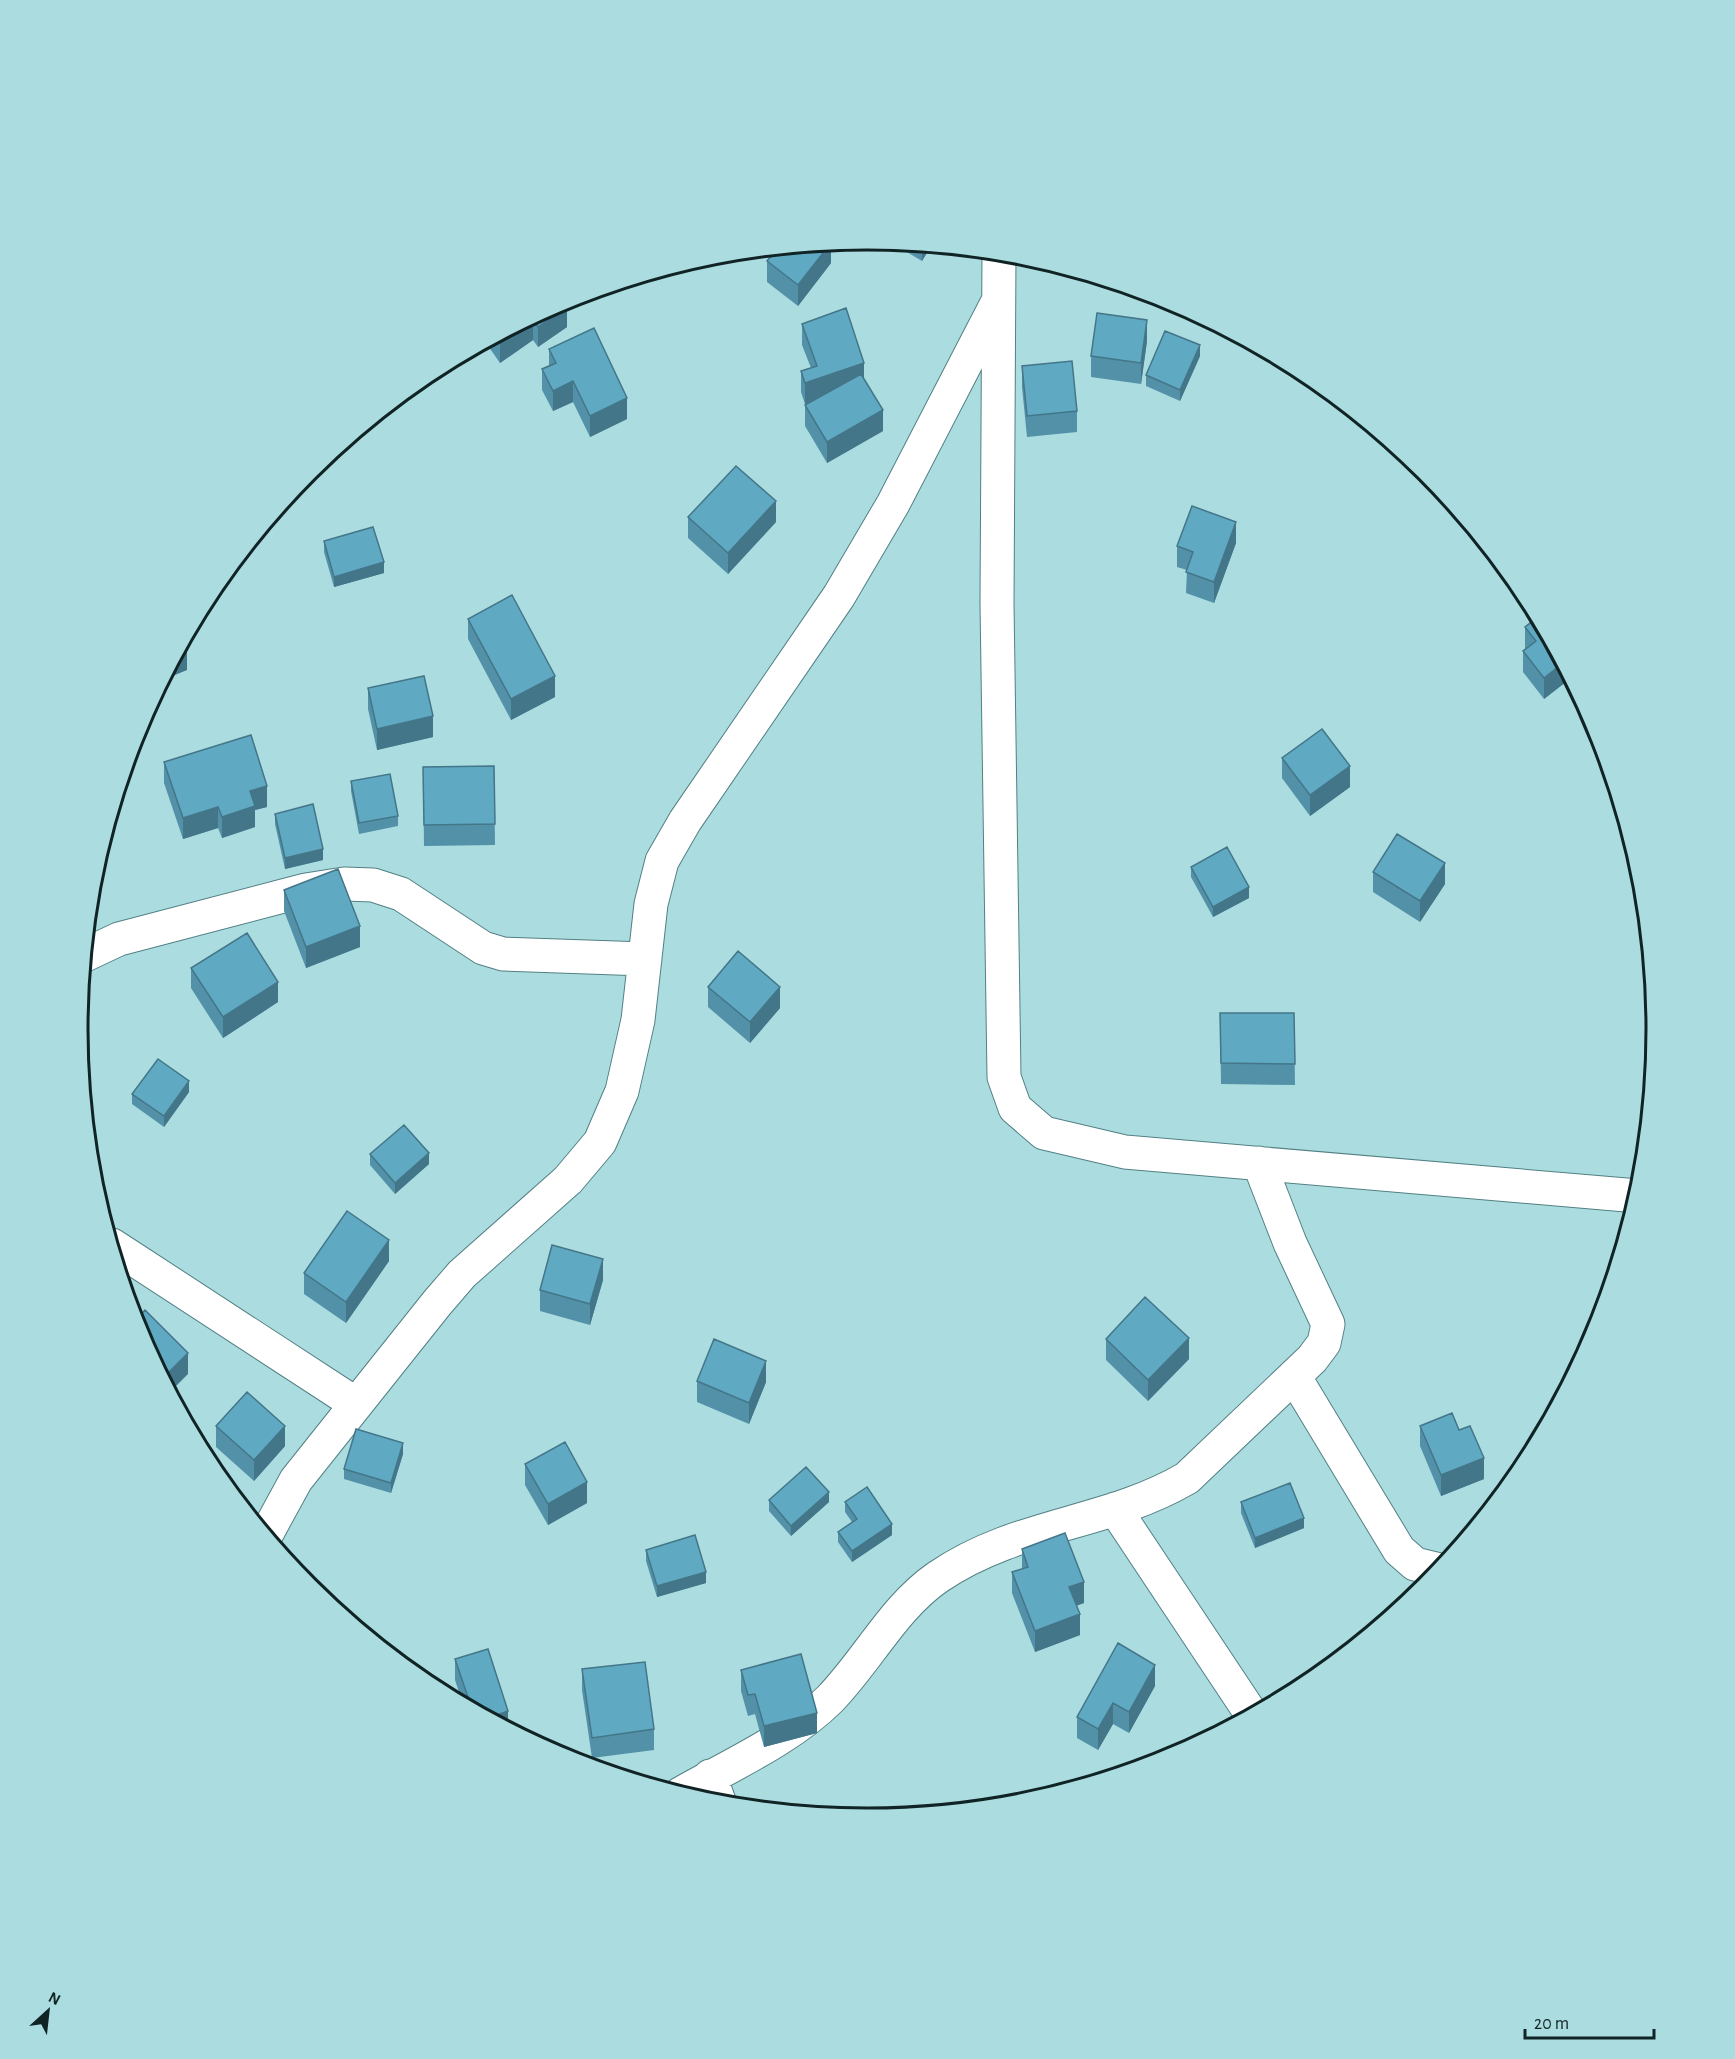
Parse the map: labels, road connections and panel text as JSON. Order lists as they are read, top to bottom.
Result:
{
  "scale_bar": "20 m",
  "north": "top right"
}
